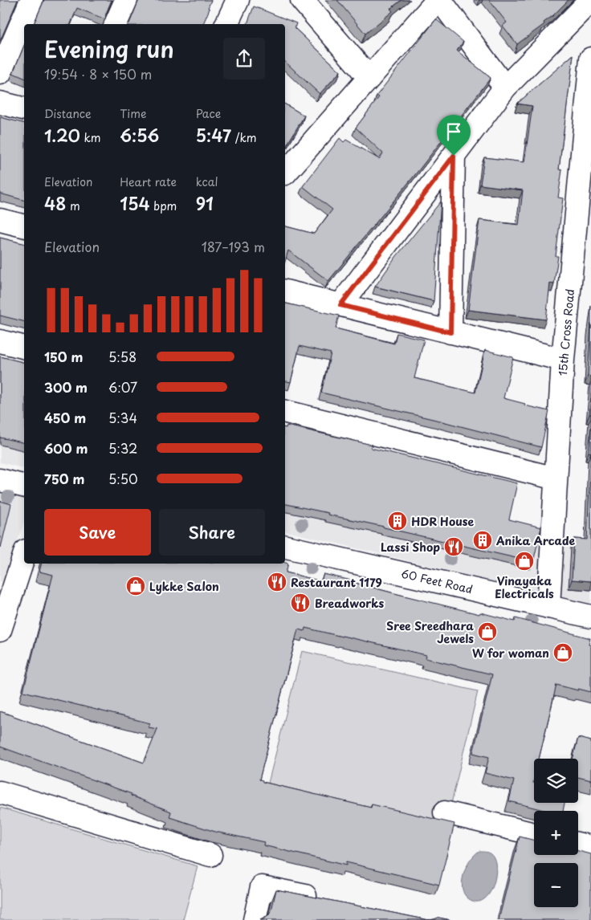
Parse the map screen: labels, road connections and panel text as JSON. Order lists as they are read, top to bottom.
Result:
{
  "streets": {
    "street": ["15th Cross Road", "60 Feet Road"]
  },
  "crossings": [
    ["15th Cross Road", "60 Feet Road"]
  ],
  "places": {
    "building": ["HDR House", "Anika Arcade"],
    "restaurant": ["Lassi Shop", "Restaurant 1179", "Breadworks"],
    "shop": [
      "Vinayaka Electricals",
      "Lykke Salon",
      "Sree Sreedhara Jewels",
      "W for woman"
    ]
  },
  "page": {
    "heading": ["Evening run", "19:54 · 8 × 150 m"],
    "stats": [
      ["Distance", "1.20 km"],
      ["Time", "6:56"],
      ["Pace", "5:47 /km"],
      ["Elevation", "48 m"],
      ["Heart rate", "154 bpm"],
      ["kcal", "91"]
    ],
    "chart": ["Elevation", "187–193 m"],
    "list": [
      {
        "name": "150 m",
        "note": "5:58"
      },
      {
        "name": "300 m",
        "note": "6:07"
      },
      {
        "name": "450 m",
        "note": "5:34"
      },
      {
        "name": "600 m",
        "note": "5:32"
      },
      {
        "name": "750 m",
        "note": "5:50"
      }
    ],
    "buttons": ["Save", "Share"],
    "map_buttons": ["+", "−"]
  }
}
